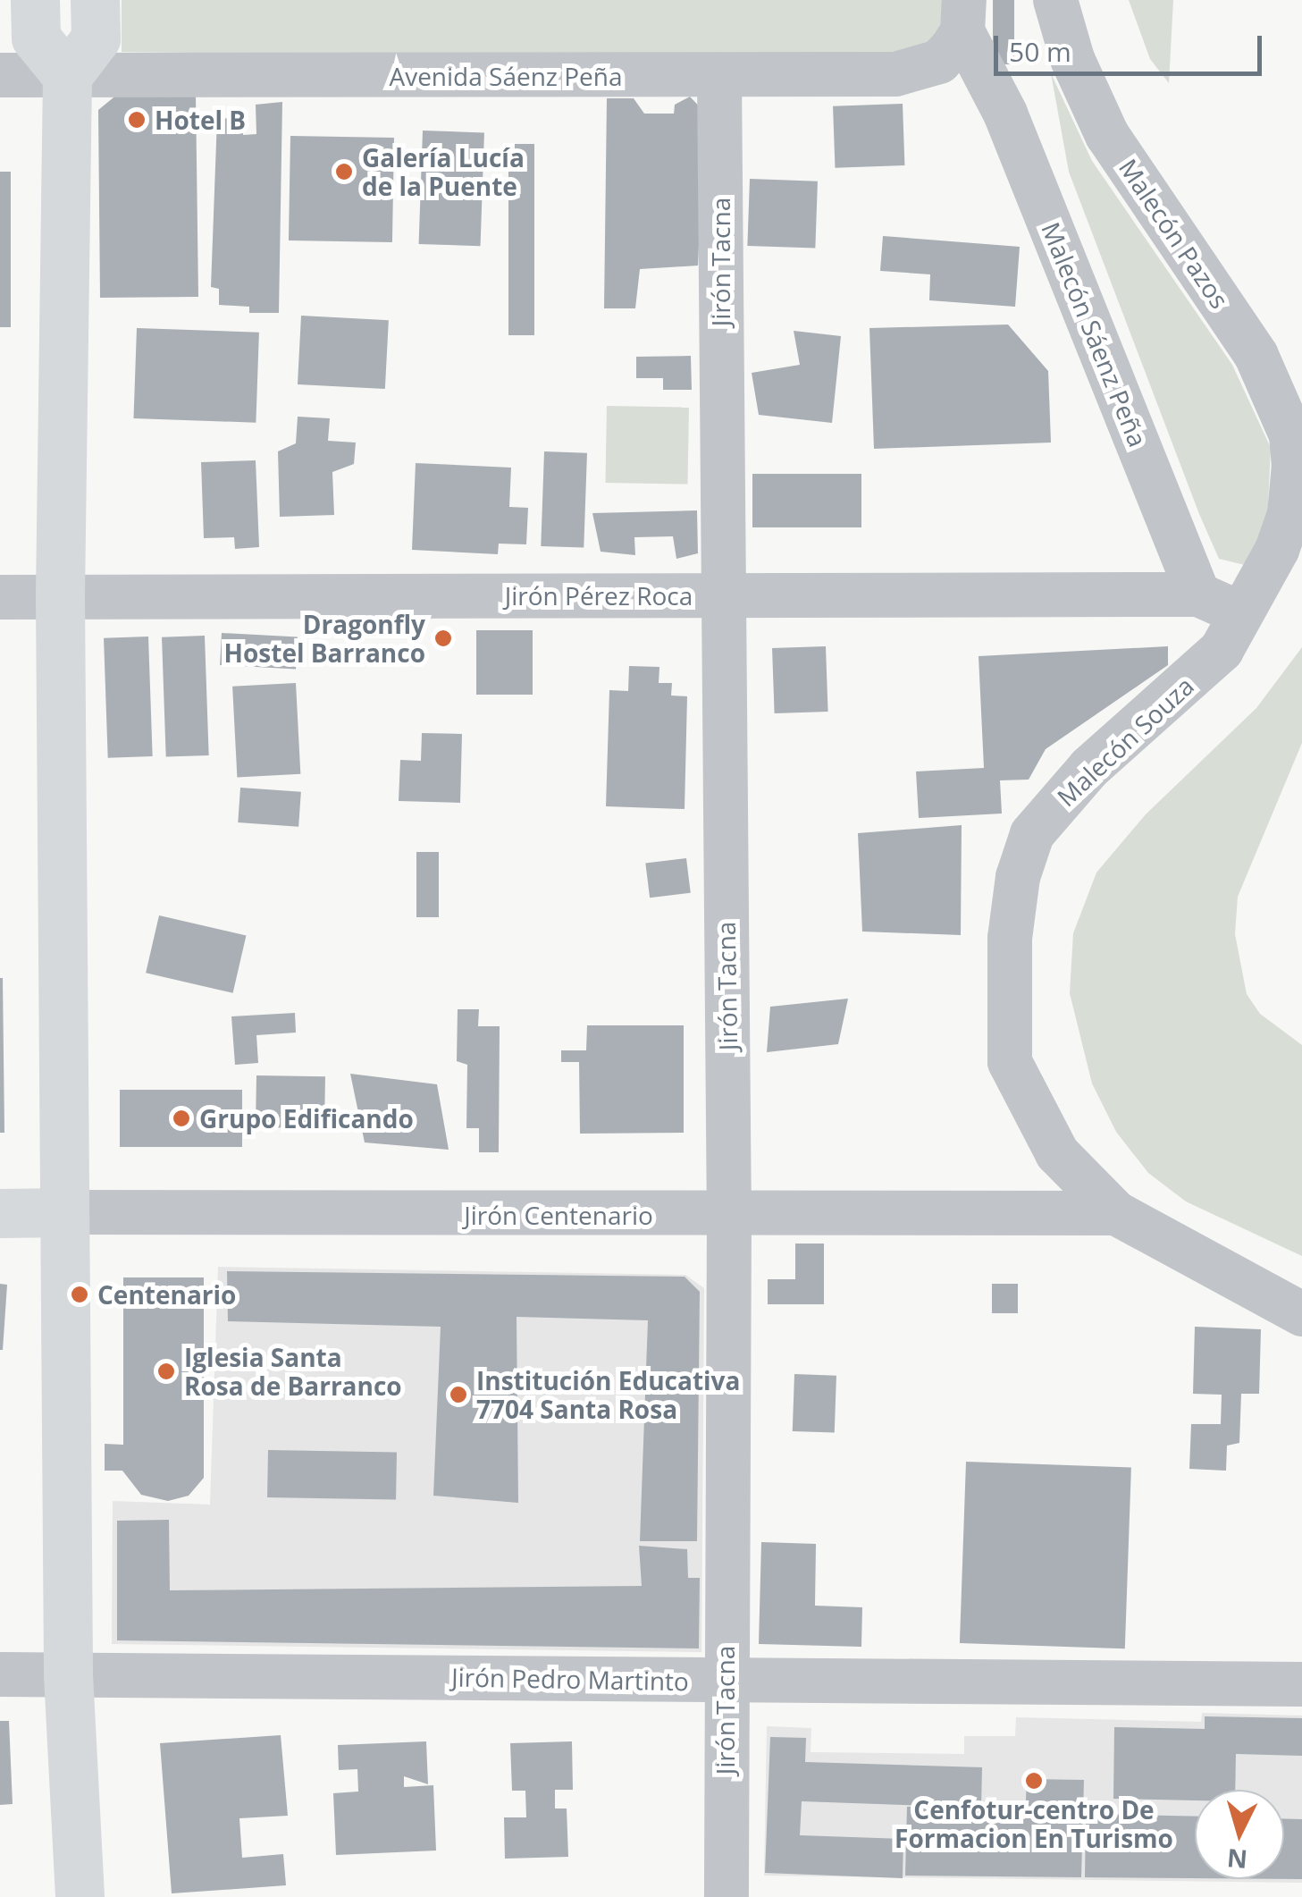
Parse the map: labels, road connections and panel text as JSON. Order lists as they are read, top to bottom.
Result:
{
  "streets": {
    "main road": ["Jirón Centenario"],
    "street": [
      "Avenida Sáenz Peña",
      "Malecón Pazos",
      "Jirón Tacna",
      "Malecón Sáenz Peña",
      "Jirón Pérez Roca",
      "Malecón Souza",
      "Jirón Pedro Martinto"
    ]
  },
  "crossings": [
    ["Avenida Sáenz Peña", "Jirón Tacna"],
    ["Avenida Sáenz Peña", "Malecón Sáenz Peña"],
    ["Malecón Pazos", "Malecón Souza"],
    ["Jirón Tacna", "Jirón Pérez Roca"],
    ["Jirón Tacna", "Jirón Centenario"],
    ["Jirón Tacna", "Jirón Pedro Martinto"],
    ["Malecón Sáenz Peña", "Jirón Pérez Roca"],
    ["Malecón Souza", "Jirón Centenario"]
  ],
  "places": [
    "Hotel B",
    "Galería Lucía de la Puente",
    "Dragonfly Hostel Barranco",
    "Grupo Edificando",
    "Centenario",
    "Iglesia Santa Rosa de Barranco",
    "Institución Educativa 7704 Santa Rosa",
    "Cenfotur-centro De Formacion En Turismo"
  ],
  "scale_bar": "50 m",
  "north": "bottom"
}
